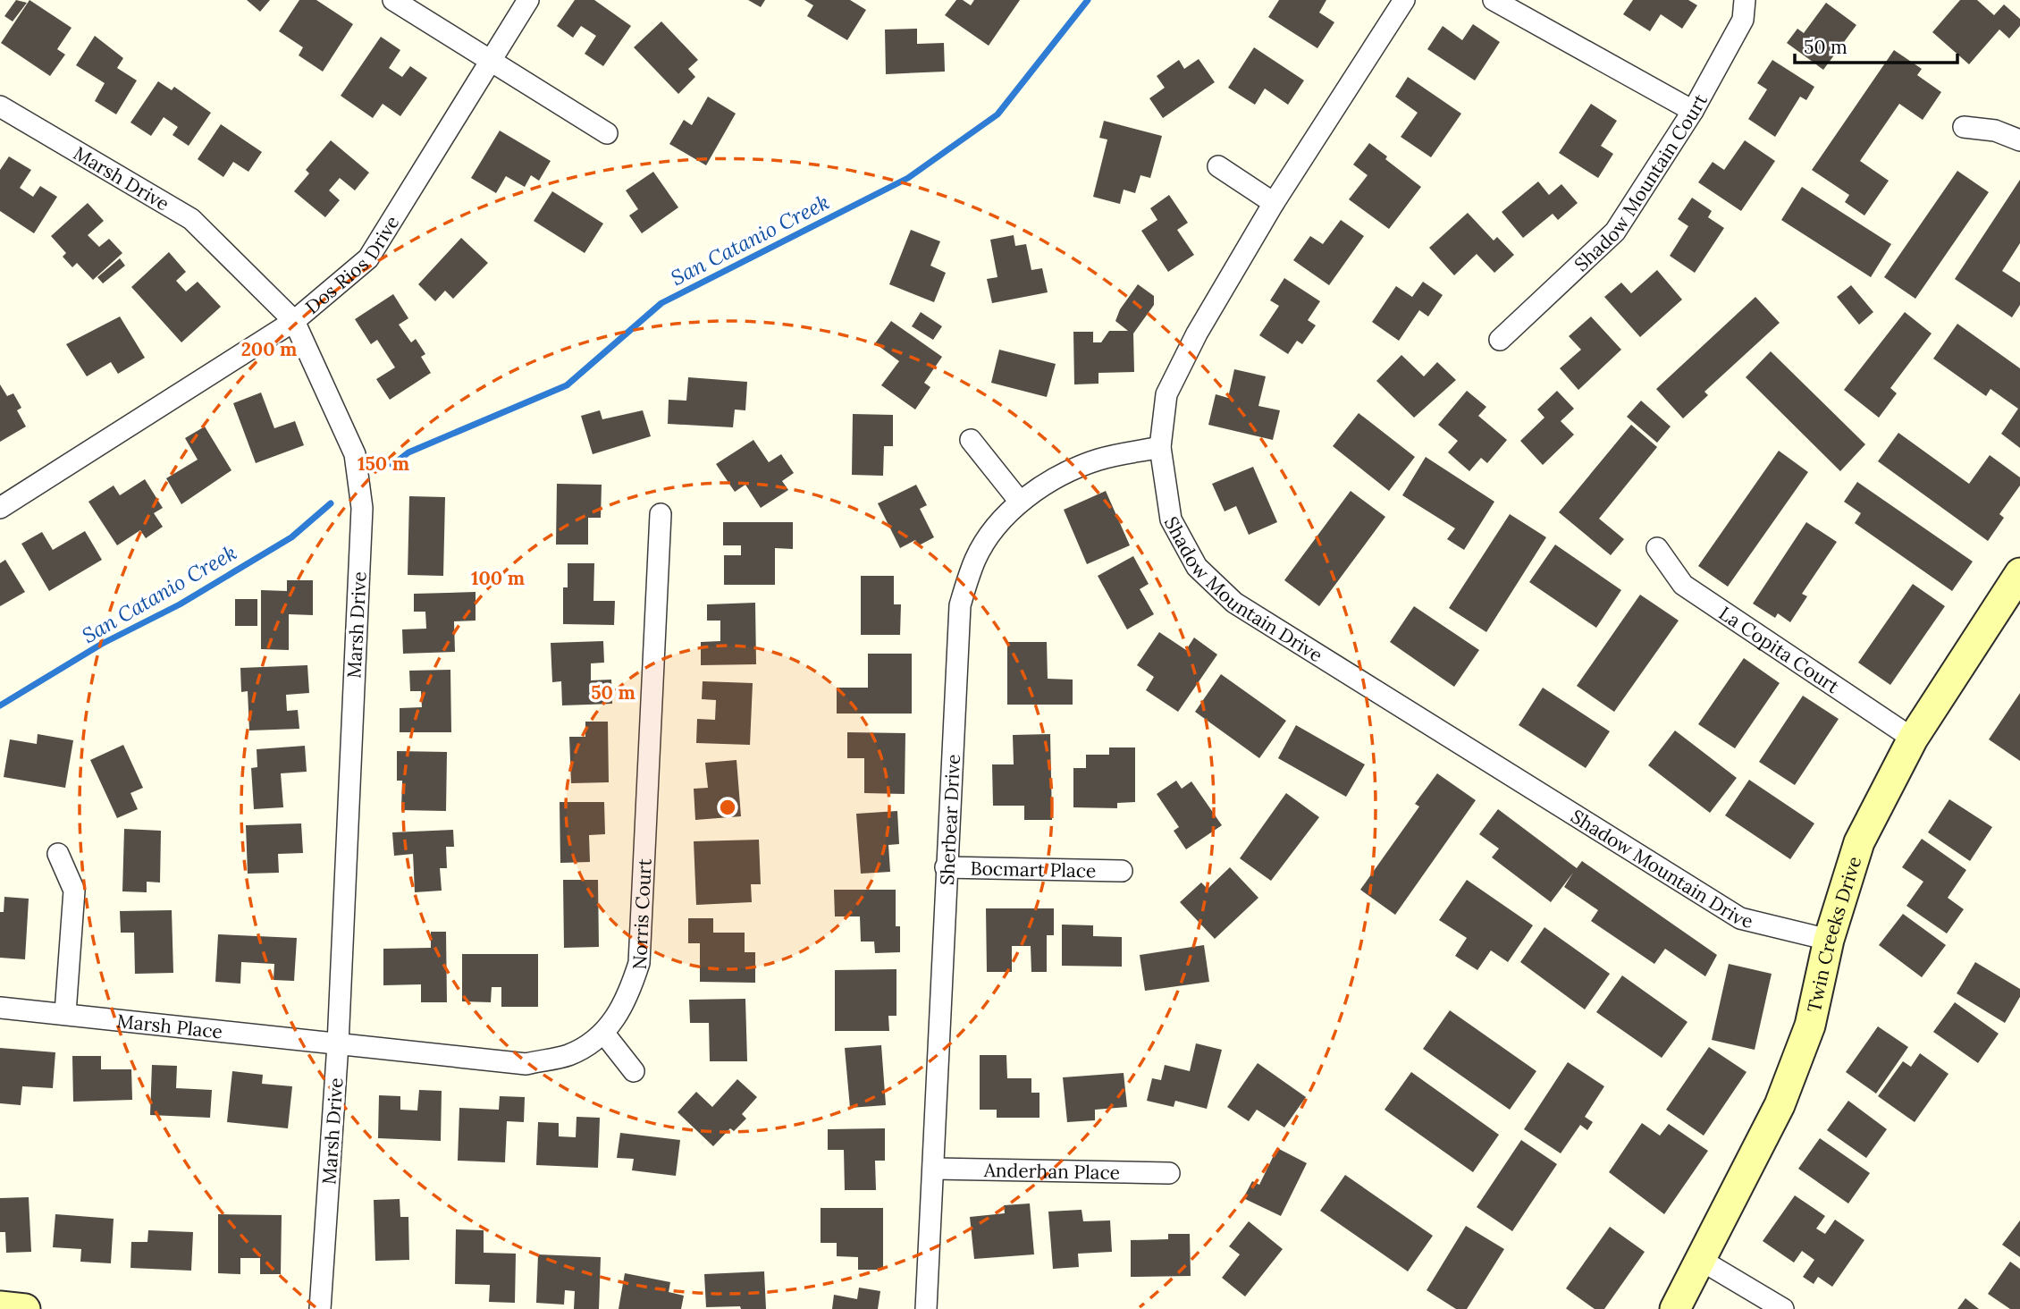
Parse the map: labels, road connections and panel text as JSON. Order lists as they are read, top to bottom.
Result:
{
  "streets": {
    "street": [
      "Marsh Drive",
      "Shadow Mountain Court",
      "Dos Rios Drive",
      "Shadow Mountain Drive",
      "La Copita Court",
      "Sherbear Drive",
      "Bocmart Place",
      "Norris Court",
      "Twin Creeks Drive",
      "Marsh Place",
      "Anderhan Place"
    ]
  },
  "crossings": [
    ["Marsh Drive", "Dos Rios Drive"],
    ["Marsh Drive", "Norris Court"],
    ["Marsh Drive", "Marsh Place"],
    ["Shadow Mountain Drive", "Sherbear Drive"],
    ["Shadow Mountain Drive", "Twin Creeks Drive"],
    ["La Copita Court", "Twin Creeks Drive"],
    ["Sherbear Drive", "Bocmart Place"],
    ["Sherbear Drive", "Anderhan Place"],
    ["Norris Court", "Marsh Place"]
  ],
  "water": ["San Catanio Creek"],
  "scale_bar": "50 m",
  "rings": [
    "200 m",
    "150 m",
    "100 m",
    "50 m"
  ]
}
